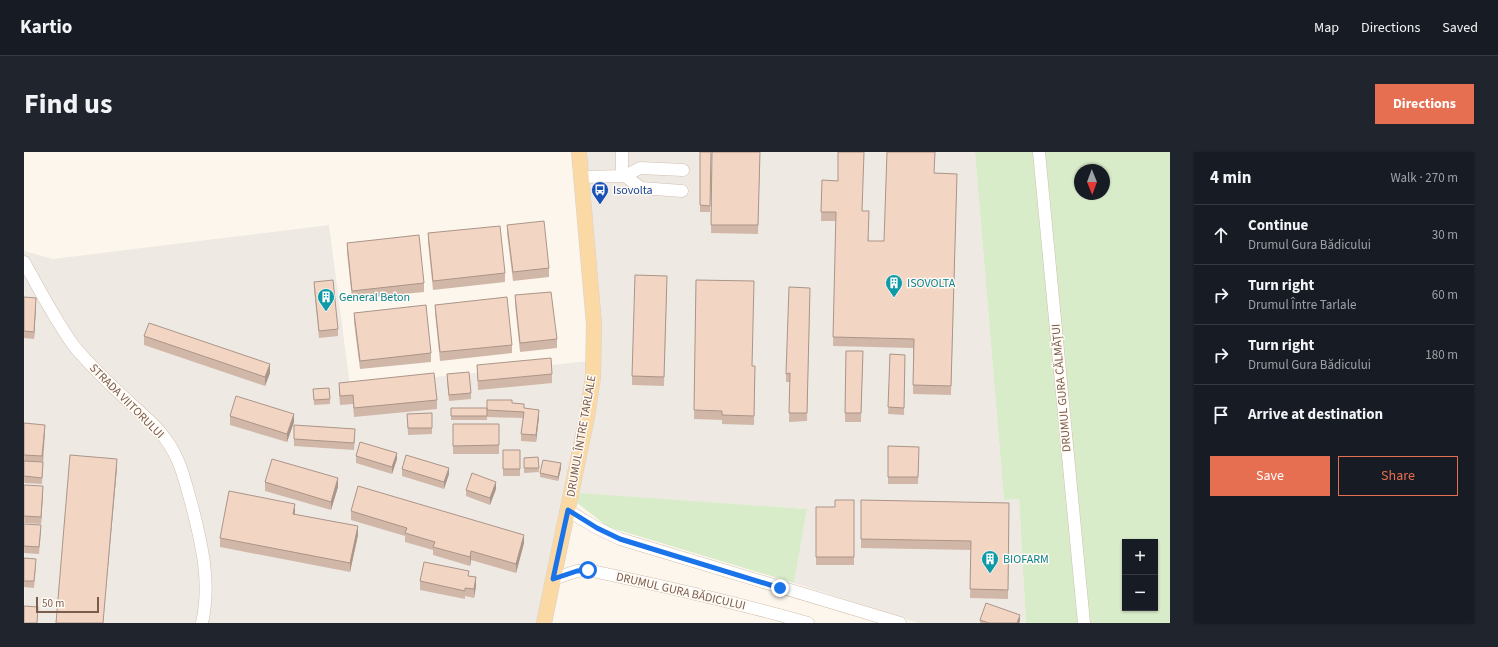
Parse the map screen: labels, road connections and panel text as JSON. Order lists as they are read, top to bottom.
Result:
{
  "streets": {
    "main road": ["DRUMUL ÎNTRE TARLALE"],
    "street": ["DRUMUL GURA CĂLMĂȚUI", "STRADA VIITORULUI", "DRUMUL GURA BĂDICULUI"]
  },
  "crossings": [
    ["DRUMUL ÎNTRE TARLALE", "DRUMUL GURA BĂDICULUI"]
  ],
  "places": {
    "bus stop": ["Isovolta"],
    "building": ["ISOVOLTA", "General Beton", "BIOFARM"]
  },
  "scale_bar": "50 m",
  "north": "bottom",
  "page": {
    "header": "Kartio",
    "nav": ["Map", "Directions", "Saved"],
    "title": "Find us",
    "buttons": [
      "Directions",
      ["Save", "Share"]
    ],
    "heading": ["4 min", "Walk · 270 m"],
    "list": [
      ["Continue", "Drumul Gura Bădicului", "30 m"],
      ["Turn right", "Drumul Între Tarlale", "60 m"],
      ["Turn right", "Drumul Gura Bădicului", "180 m"],
      "Arrive at destination"
    ],
    "map_buttons": ["+", "−"],
    "scale": "50 m"
  }
}
